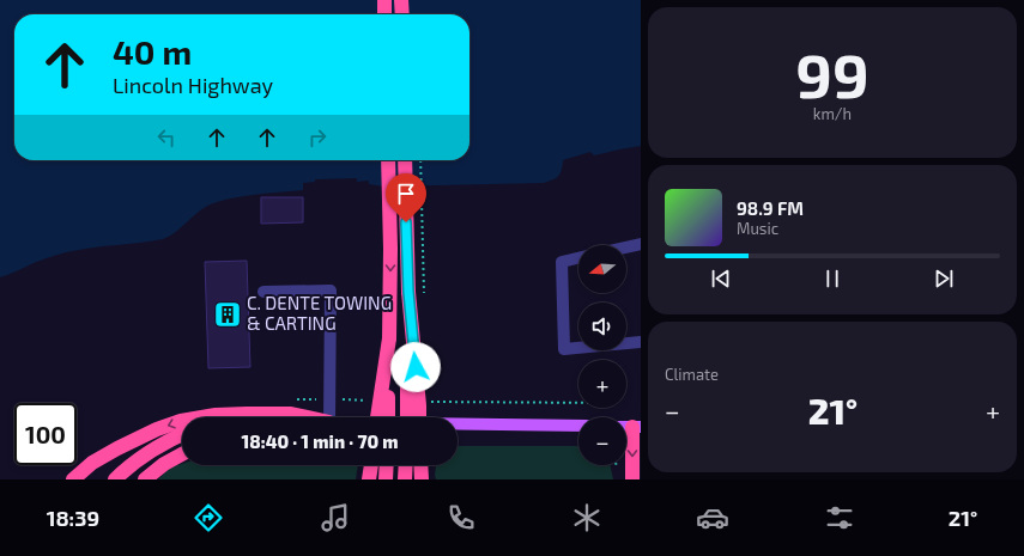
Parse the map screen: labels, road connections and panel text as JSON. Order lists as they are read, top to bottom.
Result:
{
  "places": {
    "building": ["C. DENTE TOWING & CARTING"]
  },
  "north": "left",
  "page": {
    "tile": [
      ["99", "km/h"],
      "Climate"
    ],
    "turn": ["40 m", "Lincoln Highway"],
    "song": ["98.9 FM", "Music"],
    "map_buttons": ["+", "−"],
    "heat": ["−", "21°", "+"],
    "limit": "100",
    "trip": "18:40 · 1 min · 70 m",
    "tabs": ["18:39", "21°"]
  }
}
